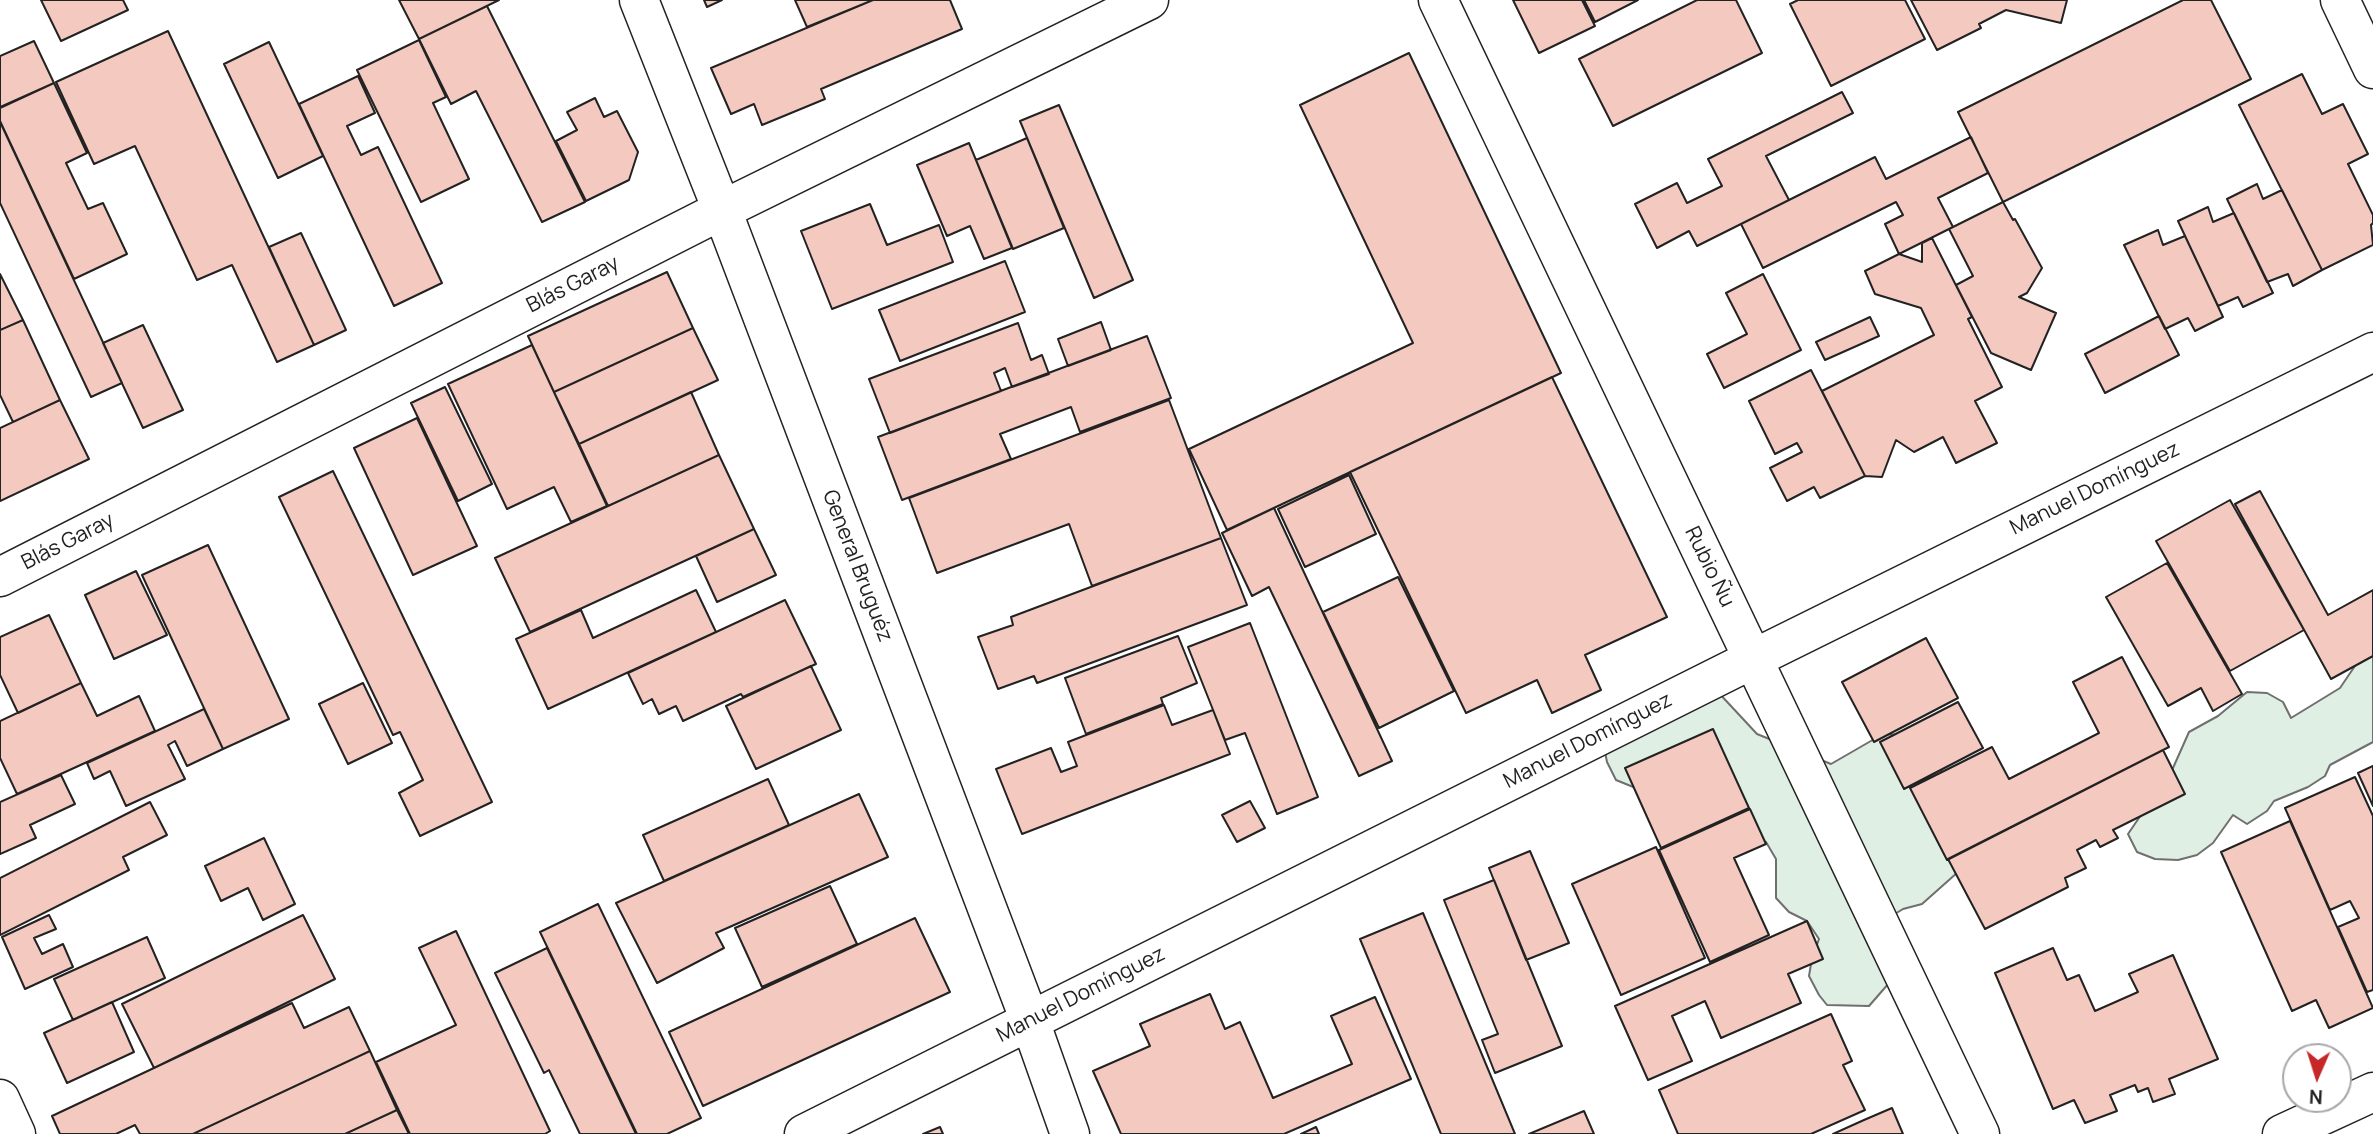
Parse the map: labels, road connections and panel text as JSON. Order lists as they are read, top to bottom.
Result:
{
  "streets": {
    "street": [
      "Blás Garay",
      "Manuel Domínguez",
      "General Bruguéz",
      "Rubio Ñu"
    ]
  },
  "crossings": [
    ["Blás Garay", "General Bruguéz"],
    ["Manuel Domínguez", "General Bruguéz"],
    ["Manuel Domínguez", "Rubio Ñu"]
  ],
  "north": "bottom"
}
